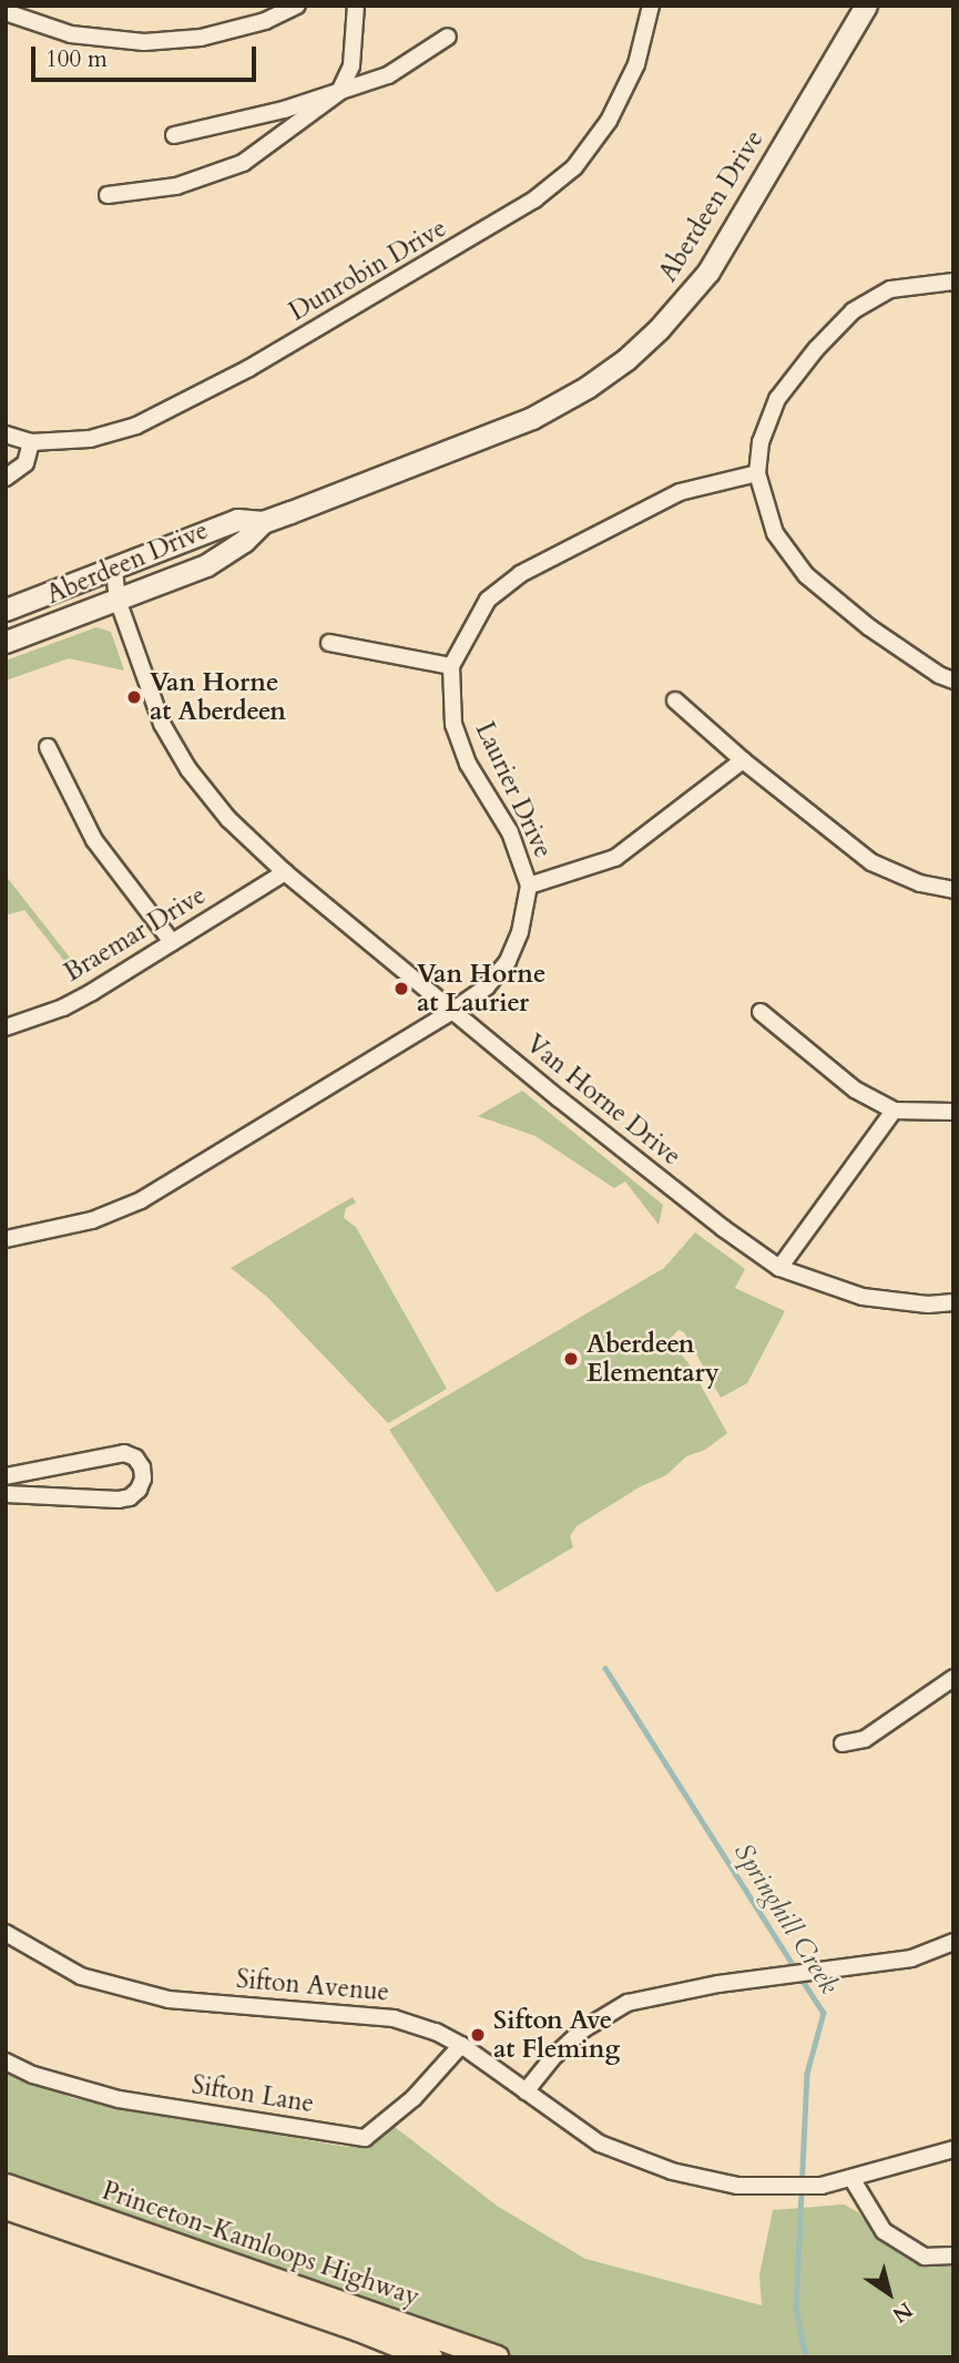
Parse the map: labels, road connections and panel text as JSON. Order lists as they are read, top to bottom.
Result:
{
  "streets": {
    "main road": ["Aberdeen Drive", "Princeton-Kamloops Highway"],
    "street": [
      "Dunrobin Drive",
      "Laurier Drive",
      "Braemar Drive",
      "Van Horne Drive",
      "Sifton Avenue",
      "Sifton Lane"
    ]
  },
  "crossings": [
    ["Aberdeen Drive", "Van Horne Drive"],
    ["Laurier Drive", "Van Horne Drive"],
    ["Braemar Drive", "Van Horne Drive"],
    ["Sifton Avenue", "Sifton Lane"]
  ],
  "water": ["Springhill Creek"],
  "places": [
    "Van Horne at Aberdeen",
    "Van Horne at Laurier",
    "Aberdeen Elementary",
    "Sifton Ave at Fleming"
  ],
  "scale_bar": "100 m",
  "north": "bottom right"
}
